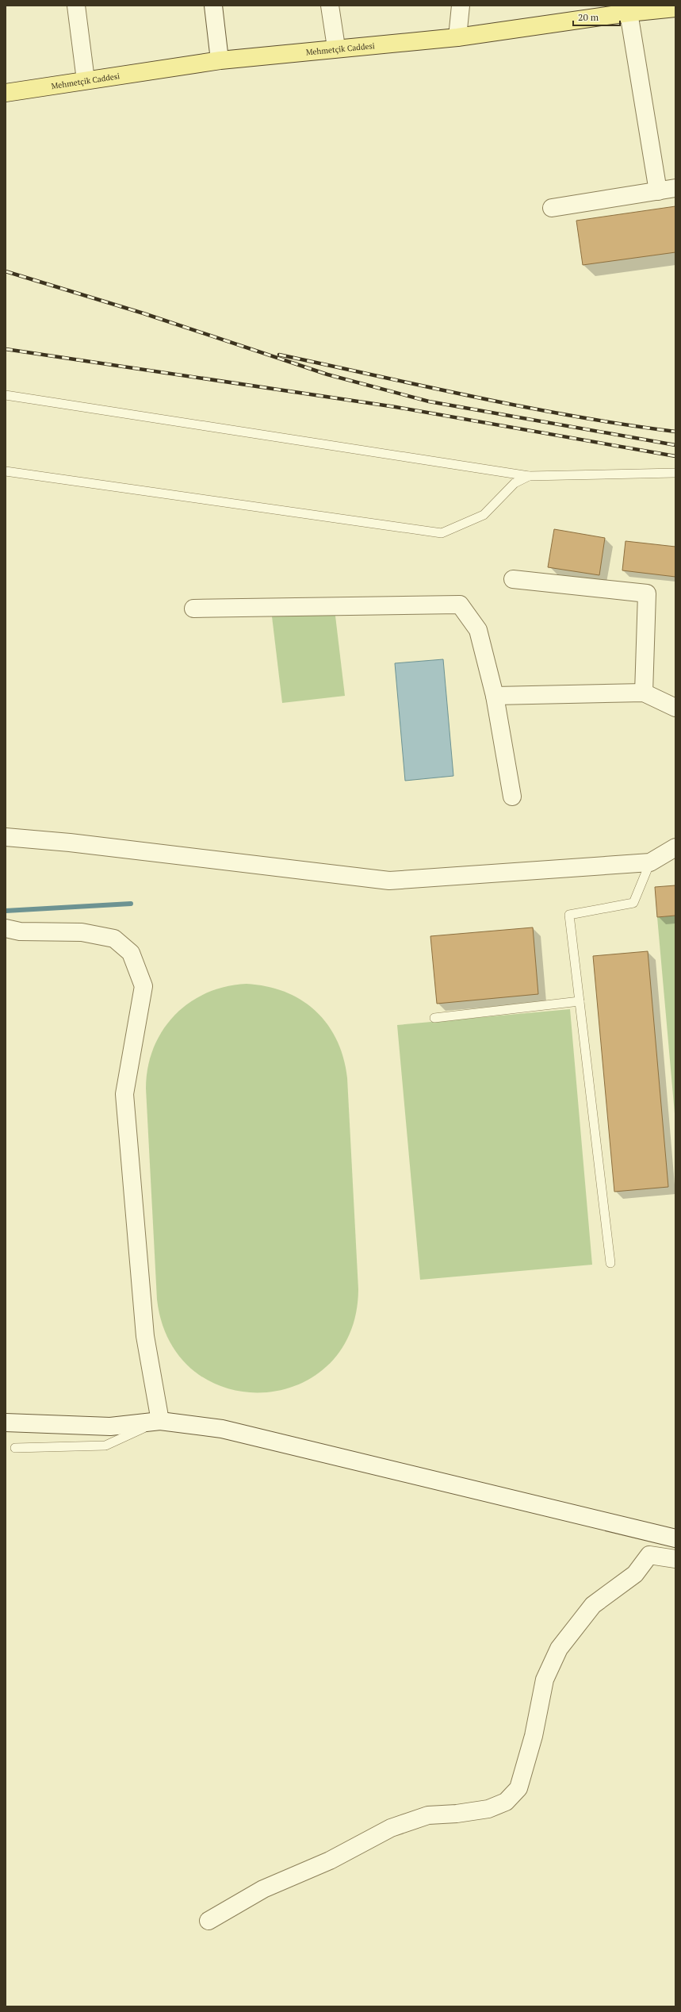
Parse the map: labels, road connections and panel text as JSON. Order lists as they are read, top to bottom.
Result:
{
  "streets": {
    "main road": ["Mehmetçik Caddesi"]
  },
  "scale_bar": "20 m"
}
